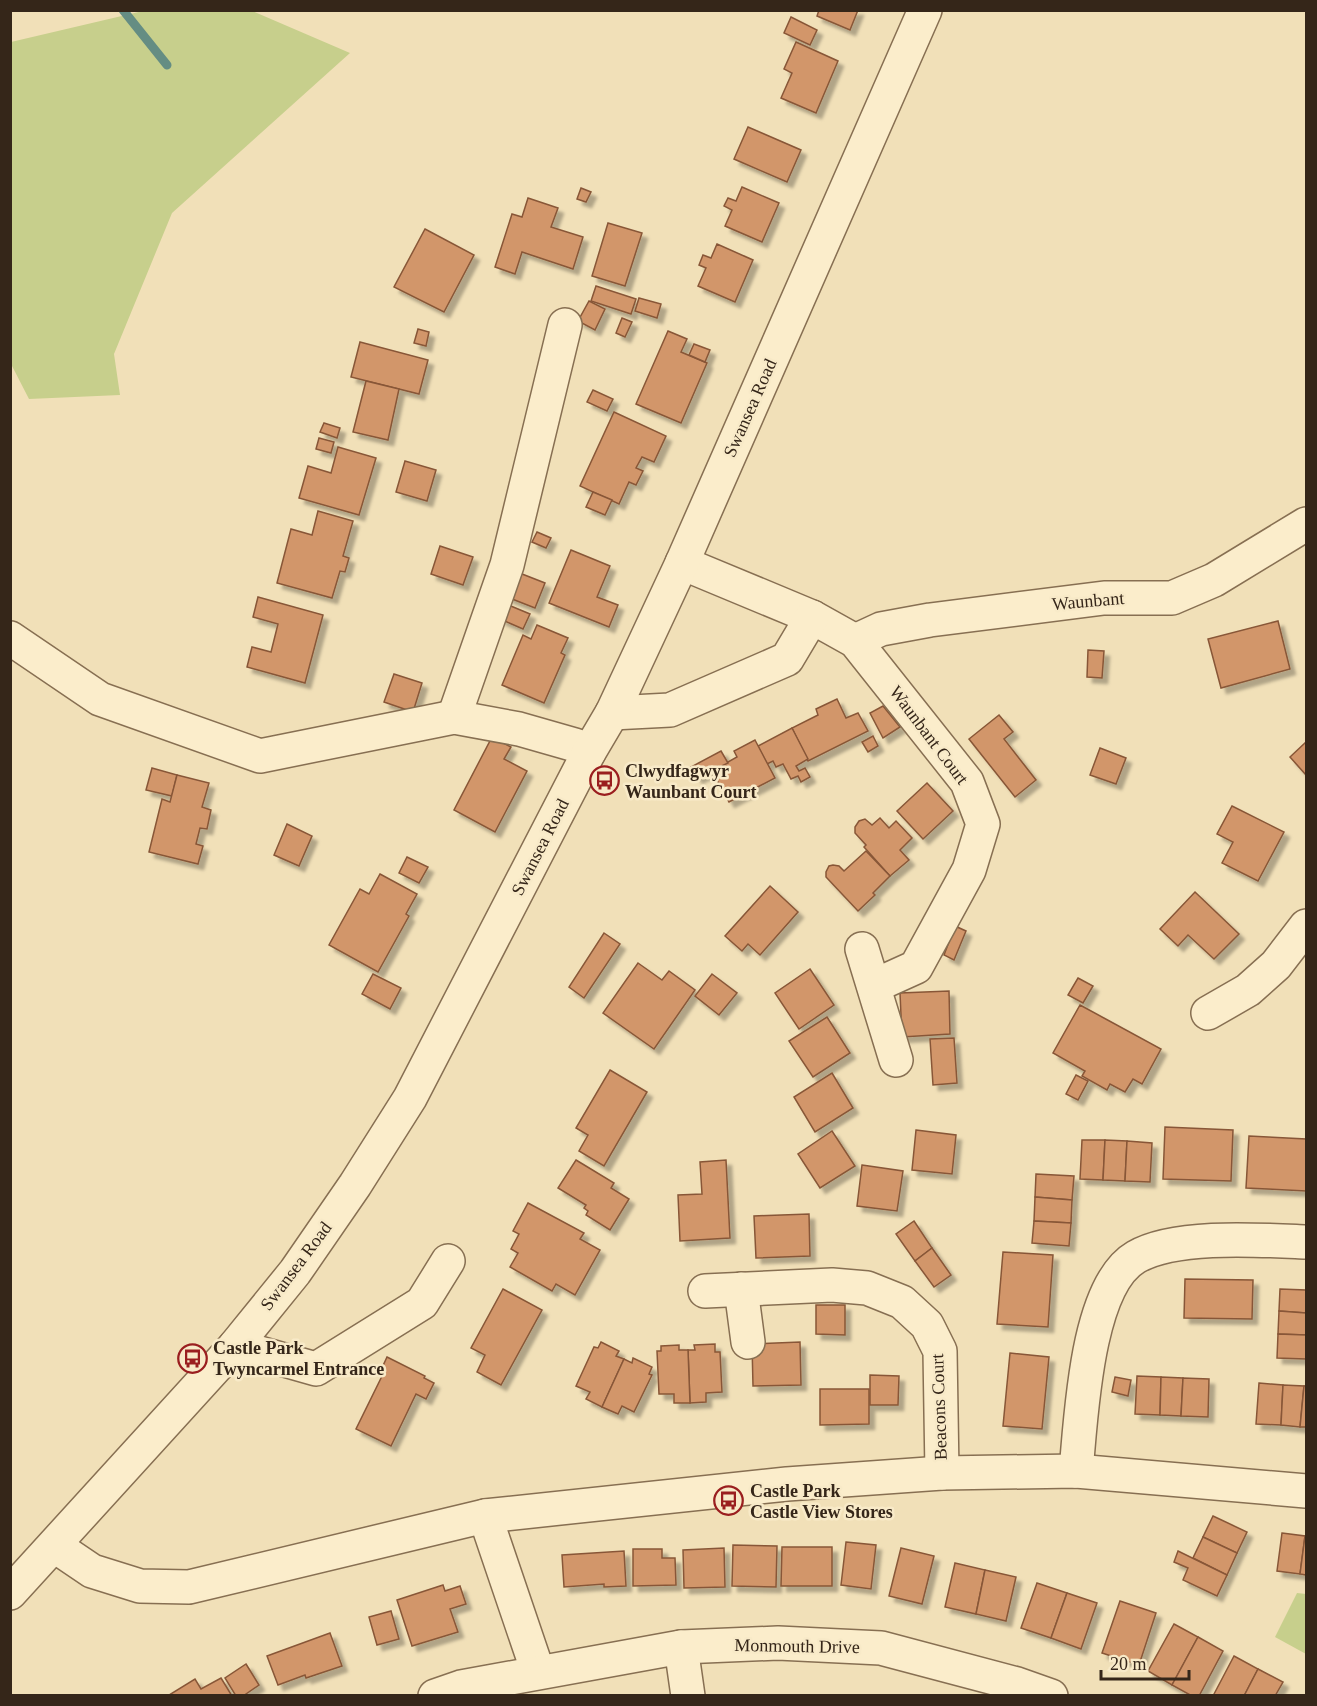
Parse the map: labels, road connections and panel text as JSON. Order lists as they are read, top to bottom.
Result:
{
  "streets": {
    "street": [
      "Swansea Road",
      "Waunbant",
      "Waunbant Court",
      "Beacons Court",
      "Monmouth Drive"
    ]
  },
  "crossings": [
    ["Swansea Road", "Waunbant Court"],
    ["Waunbant", "Waunbant Court"]
  ],
  "places": {
    "bus stop": ["Clwydfagwyr Waunbant Court", "Castle Park Twyncarmel Entrance", "Castle Park Castle View Stores"]
  },
  "scale_bar": "20 m"
}
